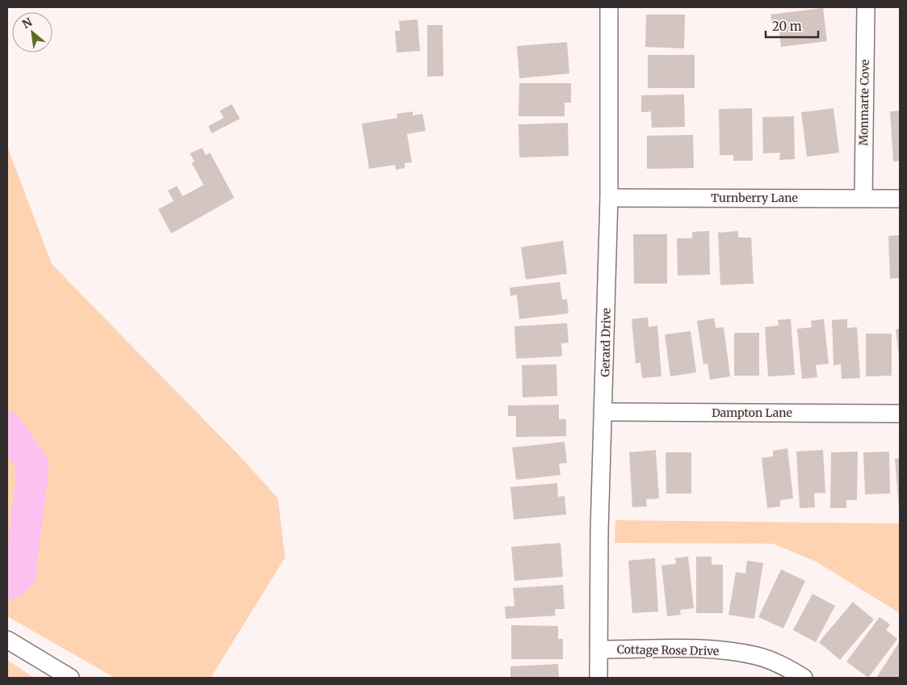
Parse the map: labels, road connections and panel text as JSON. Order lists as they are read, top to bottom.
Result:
{
  "streets": {
    "street": [
      "Monmarte Cove",
      "Turnberry Lane",
      "Gerard Drive",
      "Dampton Lane",
      "Cottage Rose Drive"
    ]
  },
  "crossings": [
    ["Monmarte Cove", "Turnberry Lane"],
    ["Turnberry Lane", "Gerard Drive"],
    ["Gerard Drive", "Dampton Lane"],
    ["Gerard Drive", "Cottage Rose Drive"]
  ],
  "scale_bar": "20 m",
  "north": "top left"
}
